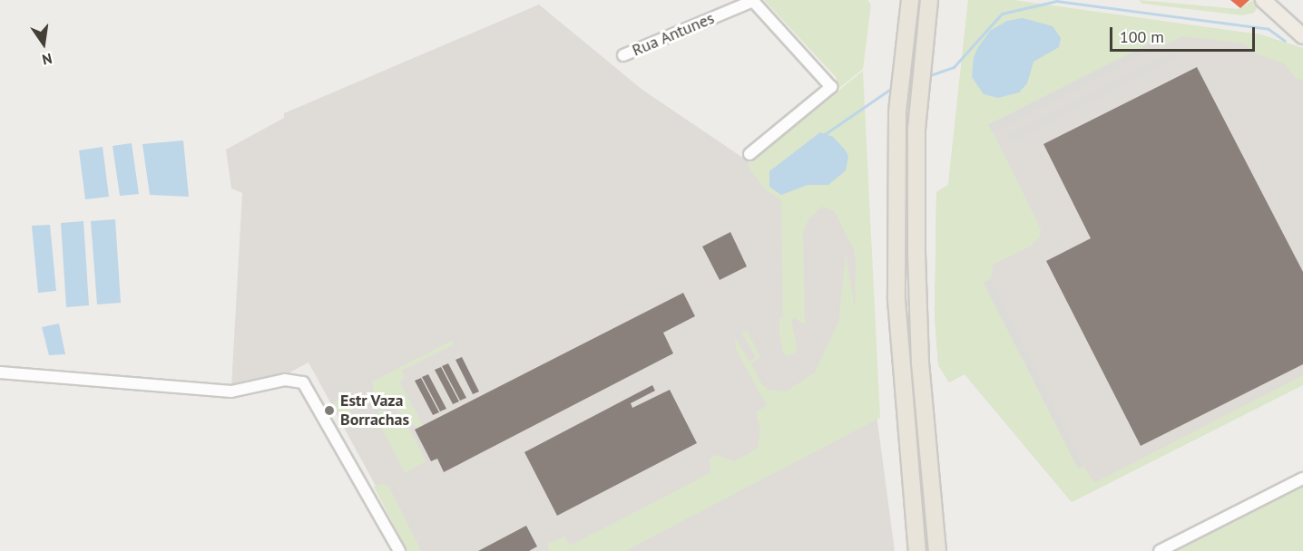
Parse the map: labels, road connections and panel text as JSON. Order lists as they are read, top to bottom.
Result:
{
  "streets": {
    "street": ["Rua Antunes"]
  },
  "places": ["Estr Vaza Borrachas"],
  "scale_bar": "100 m",
  "north": "bottom"
}
